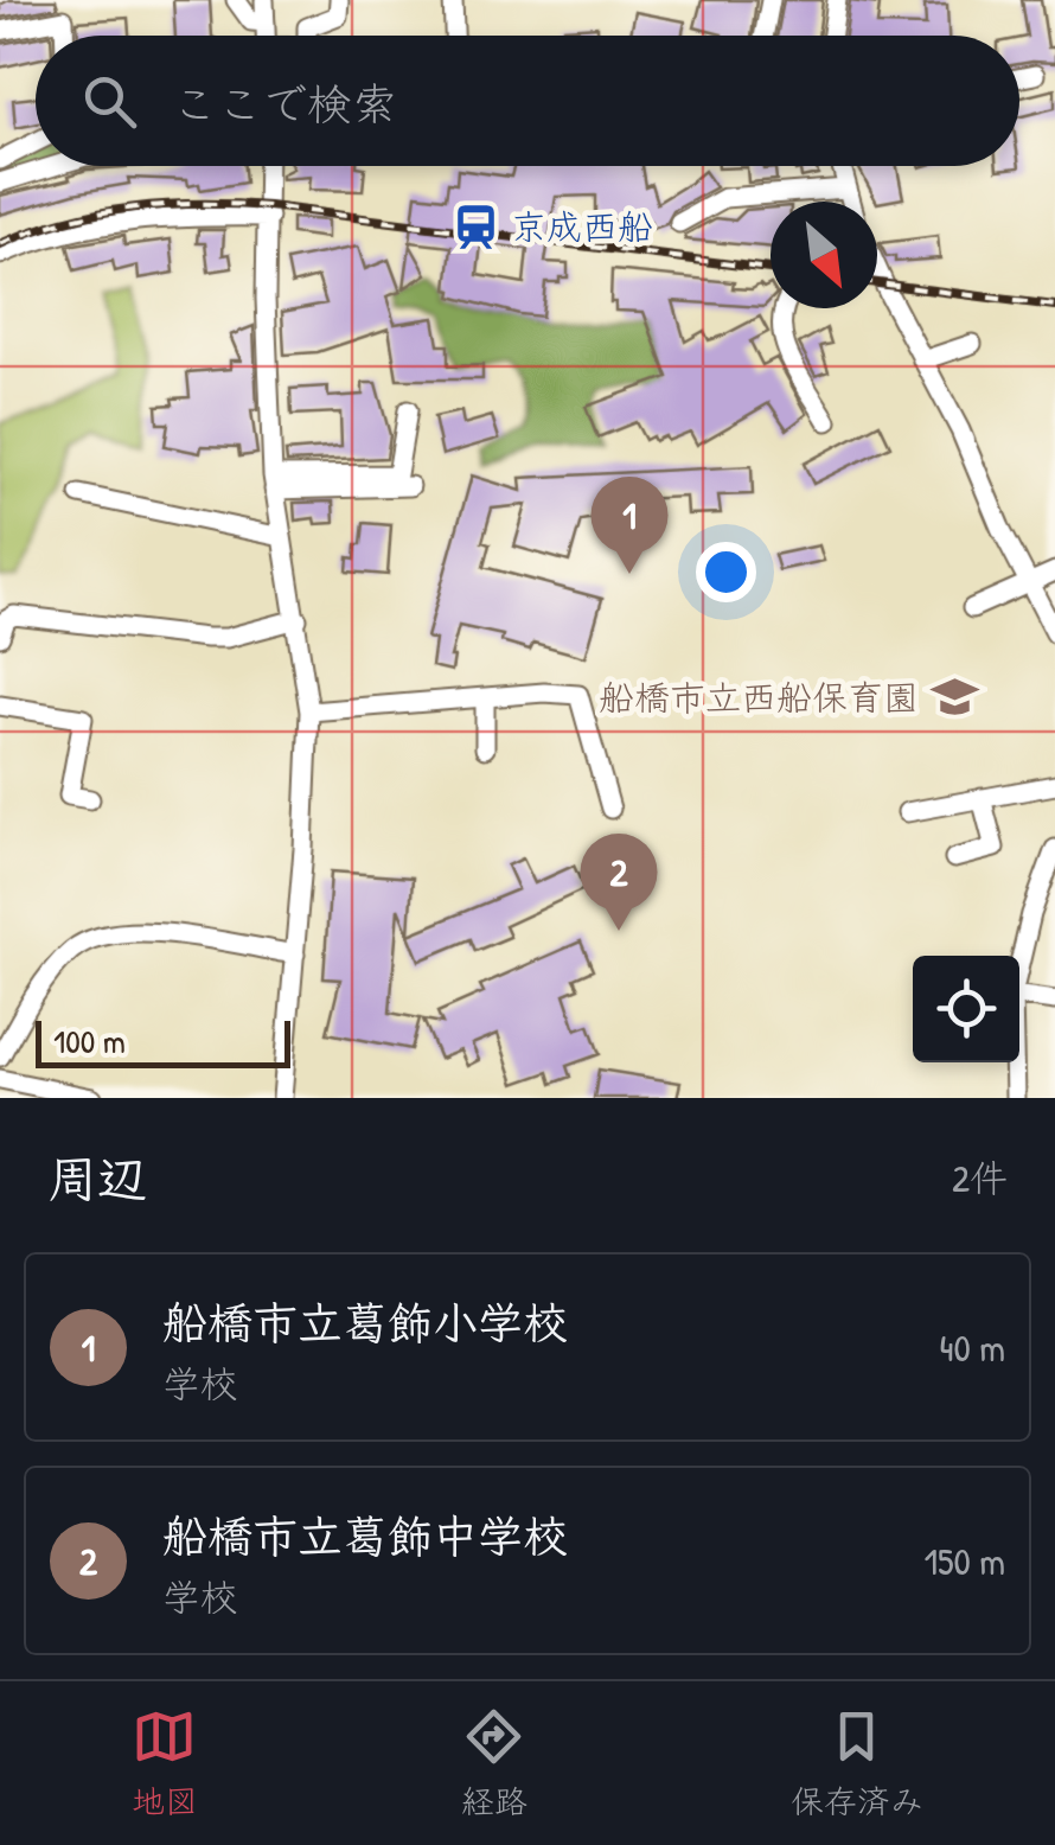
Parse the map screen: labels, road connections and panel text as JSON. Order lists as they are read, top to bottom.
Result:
{
  "places": {
    "station": ["京成西船"],
    "school or university": ["船橋市立西船保育園"]
  },
  "scale_bar": "100 m",
  "north": "bottom right",
  "page": {
    "search": "ここで検索",
    "pins": ["1", "2"],
    "scale": "100 m",
    "heading": ["周辺", "2件"],
    "list": [
      {
        "mark": "1",
        "name": "船橋市立葛飾小学校",
        "note": "学校",
        "value": "40 m"
      },
      {
        "mark": "2",
        "name": "船橋市立葛飾中学校",
        "note": "学校",
        "value": "150 m"
      }
    ],
    "nav": ["地図", "経路", "保存済み"]
  }
}
